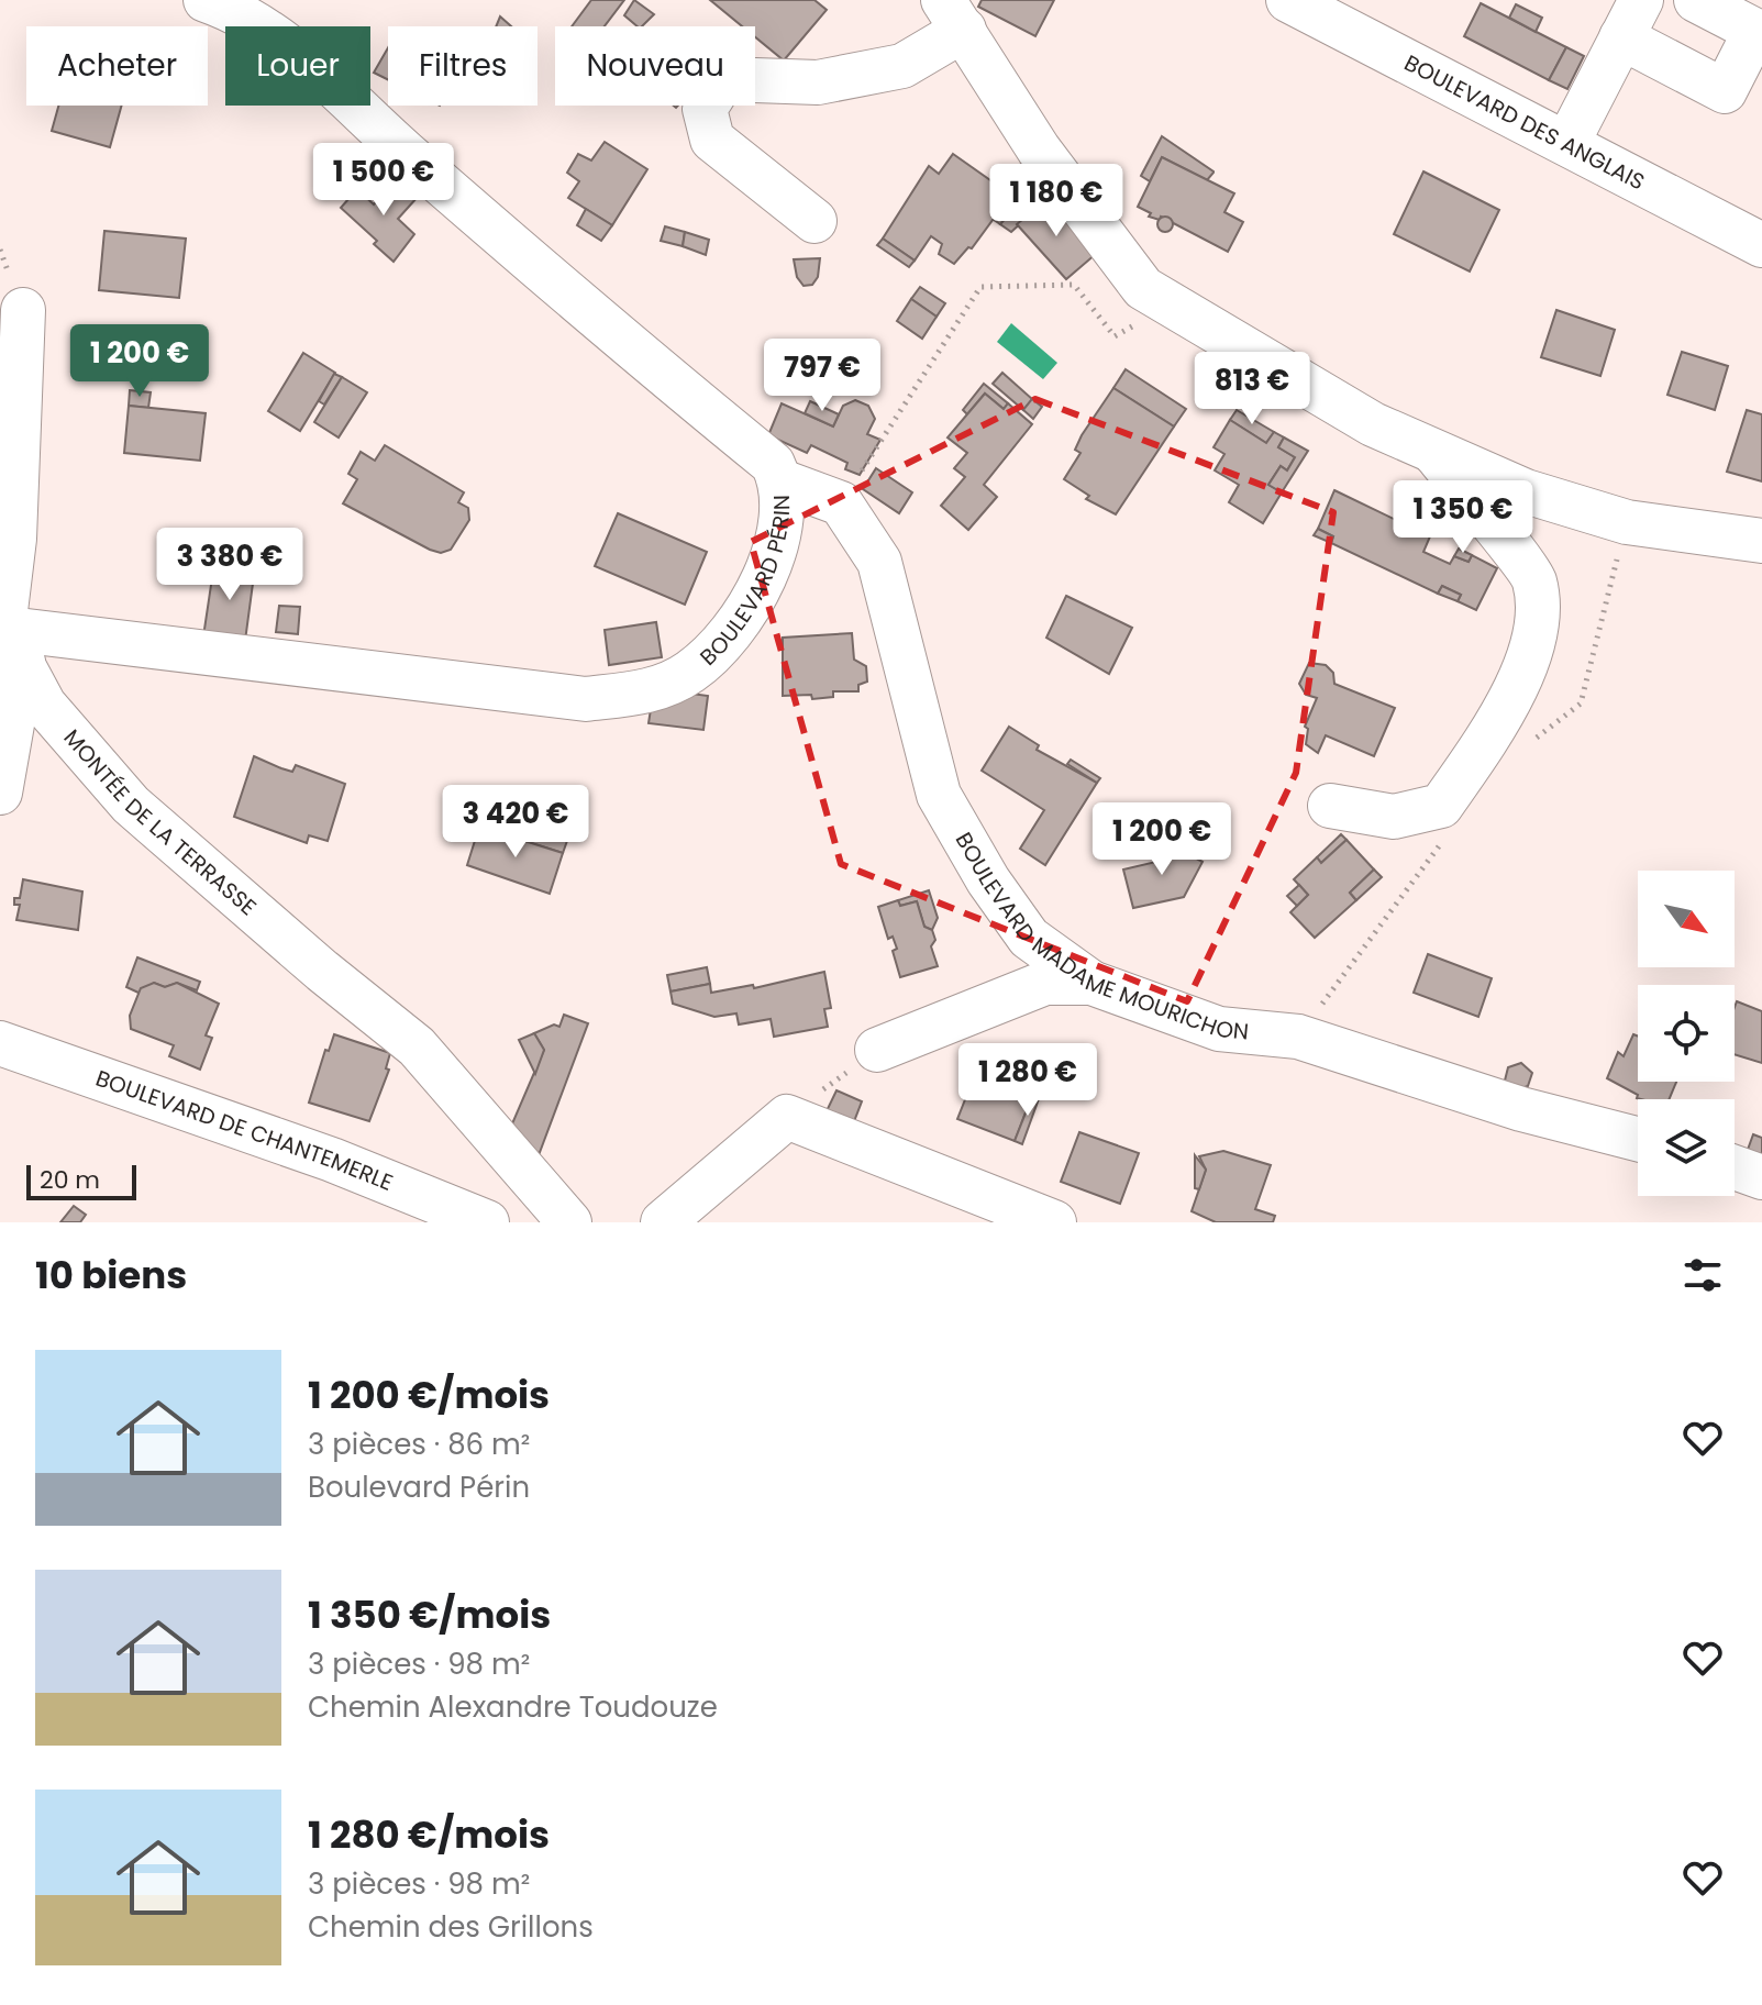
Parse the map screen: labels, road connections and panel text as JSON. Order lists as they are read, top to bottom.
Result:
{
  "streets": {
    "street": [
      "BOULEVARD DES ANGLAIS",
      "BOULEVARD PÉRIN",
      "MONTÉE DE LA TERRASSE",
      "BOULEVARD MADAME MOURICHON",
      "BOULEVARD DE CHANTEMERLE"
    ]
  },
  "crossings": [
    ["BOULEVARD PÉRIN", "MONTÉE DE LA TERRASSE"]
  ],
  "scale_bar": "20 m",
  "north": "bottom right",
  "page": {
    "chip": [
      "Acheter",
      "Louer",
      "Filtres",
      "Nouveau"
    ],
    "price": [
      "1 500 €",
      "1 180 €",
      "1 200 €",
      "797 €",
      "813 €",
      "1 350 €",
      "3 380 €",
      "3 420 €",
      "1 200 €",
      "1 280 €"
    ],
    "scale": "20 m",
    "heading": "10 biens",
    "list": [
      {
        "name": "1 200 €/mois",
        "note": "3 pièces · 86 m² · Boulevard Périn"
      },
      {
        "name": "1 350 €/mois",
        "note": "3 pièces · 98 m² · Chemin Alexandre Toudouze"
      },
      {
        "name": "1 280 €/mois",
        "note": "3 pièces · 98 m² · Chemin des Grillons"
      }
    ]
  }
}
